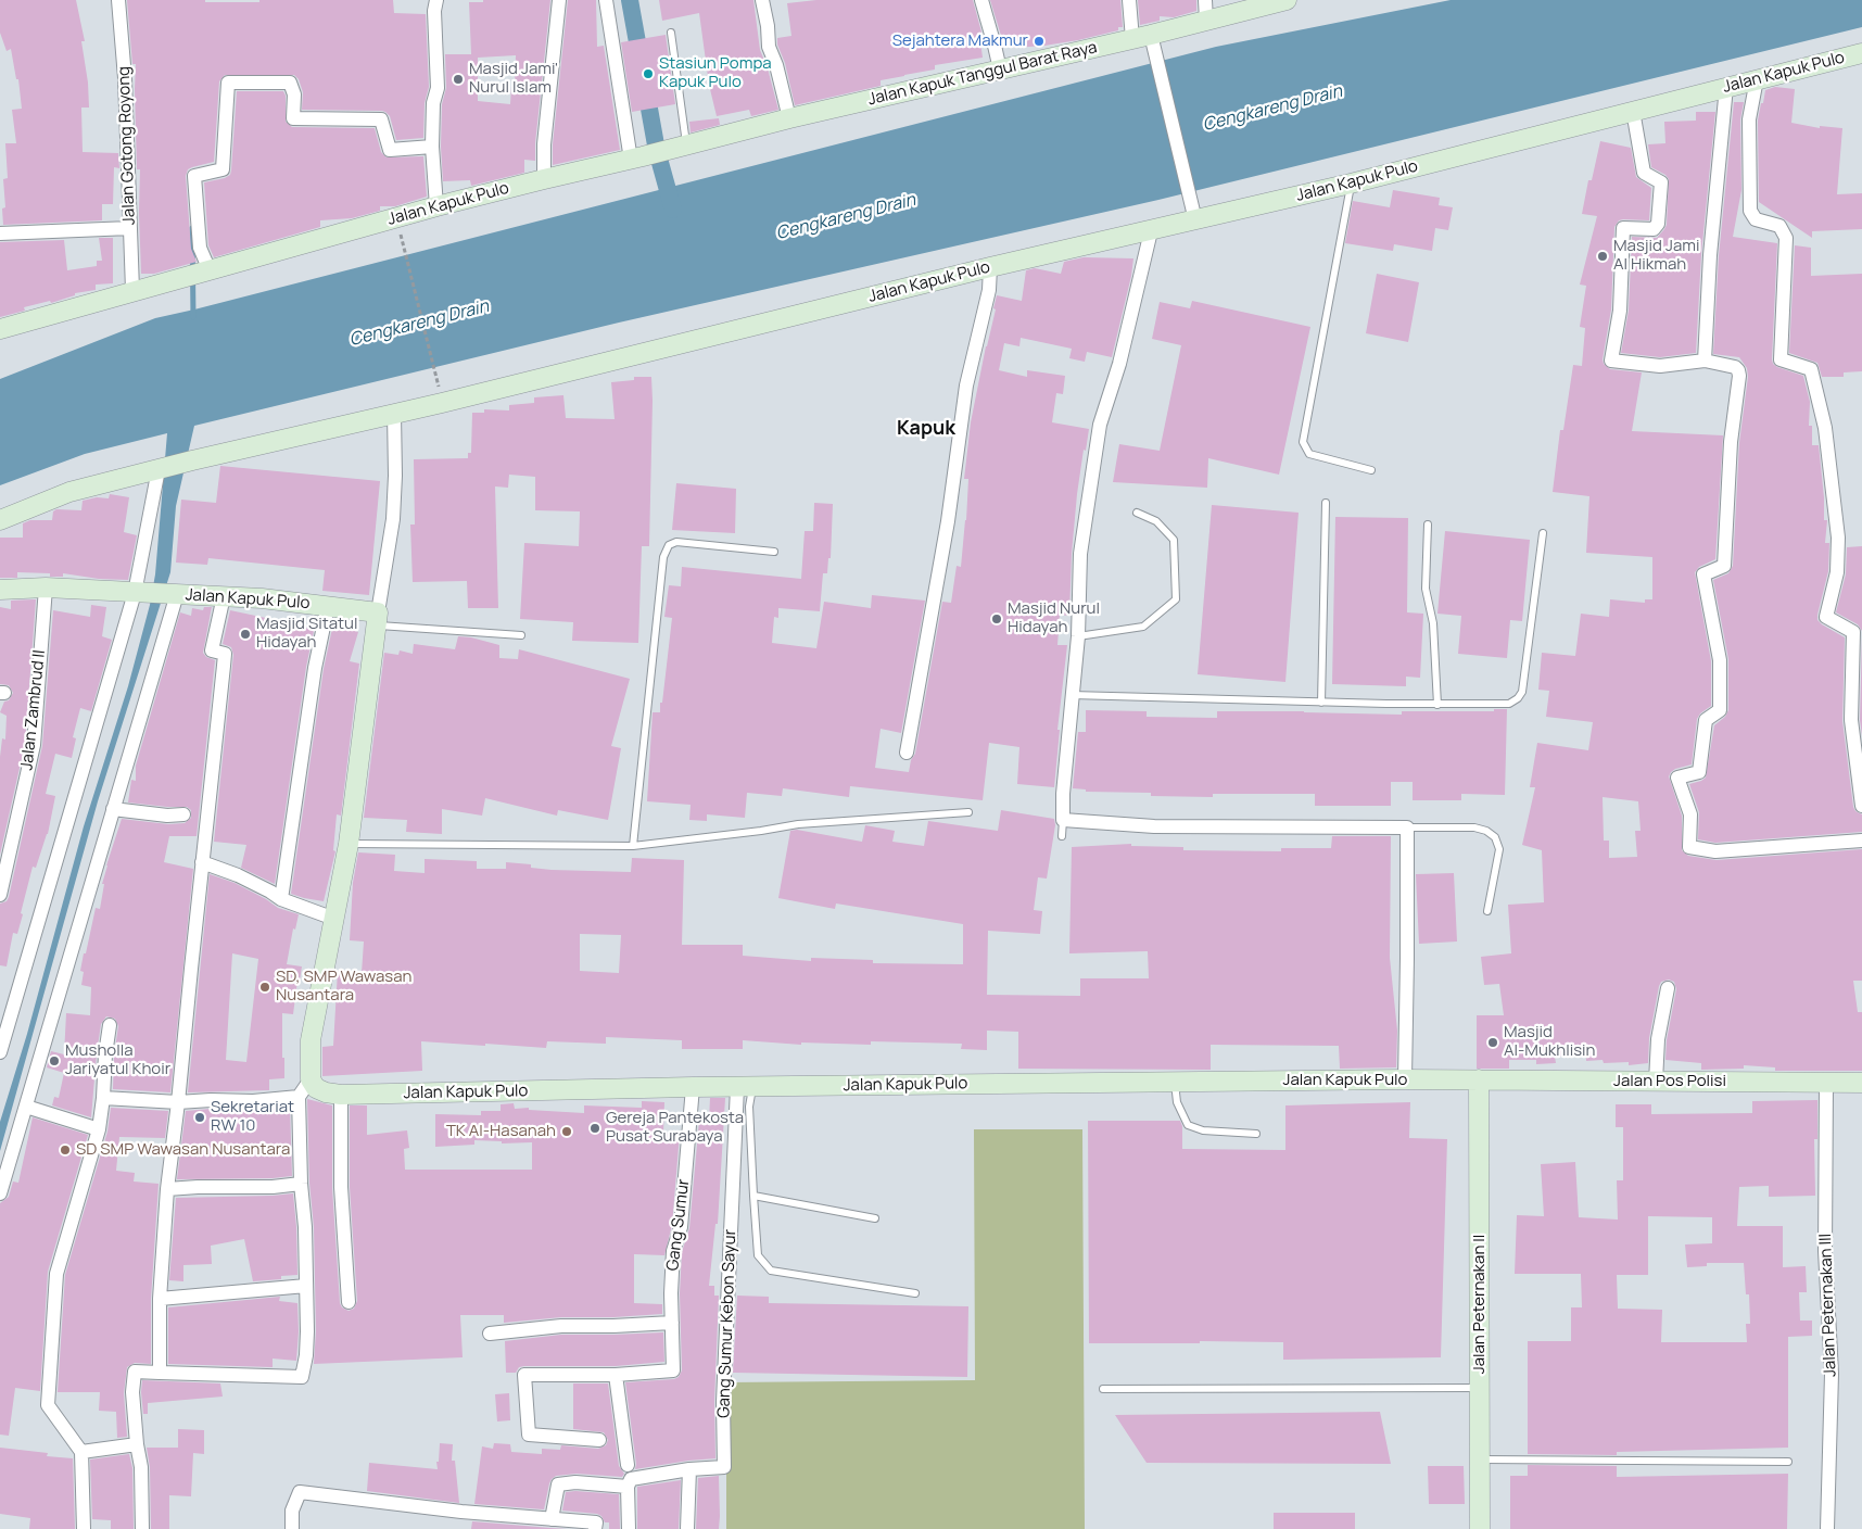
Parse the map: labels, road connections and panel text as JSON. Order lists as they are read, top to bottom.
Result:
{
  "streets": {
    "main road": [
      "Jalan Kapuk Pulo",
      "Jalan Kapuk Tanggul Barat Raya",
      "Jalan Pos Polisi",
      "Jalan Peternakan II"
    ],
    "street": [
      "Jalan Gotong Royong",
      "Jalan Zambrud II",
      "Gang Sumur",
      "Jalan Peternakan III",
      "Gang Sumur Kebon Sayur"
    ]
  },
  "crossings": [
    ["Jalan Kapuk Pulo", "Jalan Kapuk Tanggul Barat Raya"],
    ["Jalan Kapuk Pulo", "Jalan Gotong Royong"],
    ["Jalan Kapuk Pulo", "Jalan Zambrud II"],
    ["Jalan Kapuk Pulo", "Jalan Pos Polisi"],
    ["Jalan Kapuk Pulo", "Gang Sumur"],
    ["Jalan Kapuk Pulo", "Jalan Peternakan II"],
    ["Jalan Kapuk Pulo", "Gang Sumur Kebon Sayur"],
    ["Jalan Pos Polisi", "Jalan Peternakan II"],
    ["Jalan Pos Polisi", "Jalan Peternakan III"]
  ],
  "districts": ["Kapuk"],
  "water": ["Cengkareng Drain"],
  "places": [
    "Sejahtera Makmur",
    "Stasiun Pompa Kapuk Pulo",
    "Masjid Jami' Nurul Islam",
    "Masjid Jami Al Hikmah",
    "Masjid Nurul Hidayah",
    "Masjid Sitatul Hidayah",
    "SD, SMP Wawasan Nusantara",
    "Masjid Al-Mukhlisin",
    "Musholla Jariyatul Khoir",
    "Sekretariat RW 10",
    "Gereja Pantekosta Pusat Surabaya",
    "TK Al-Hasanah",
    "SD SMP Wawasan Nusantara"
  ]
}
